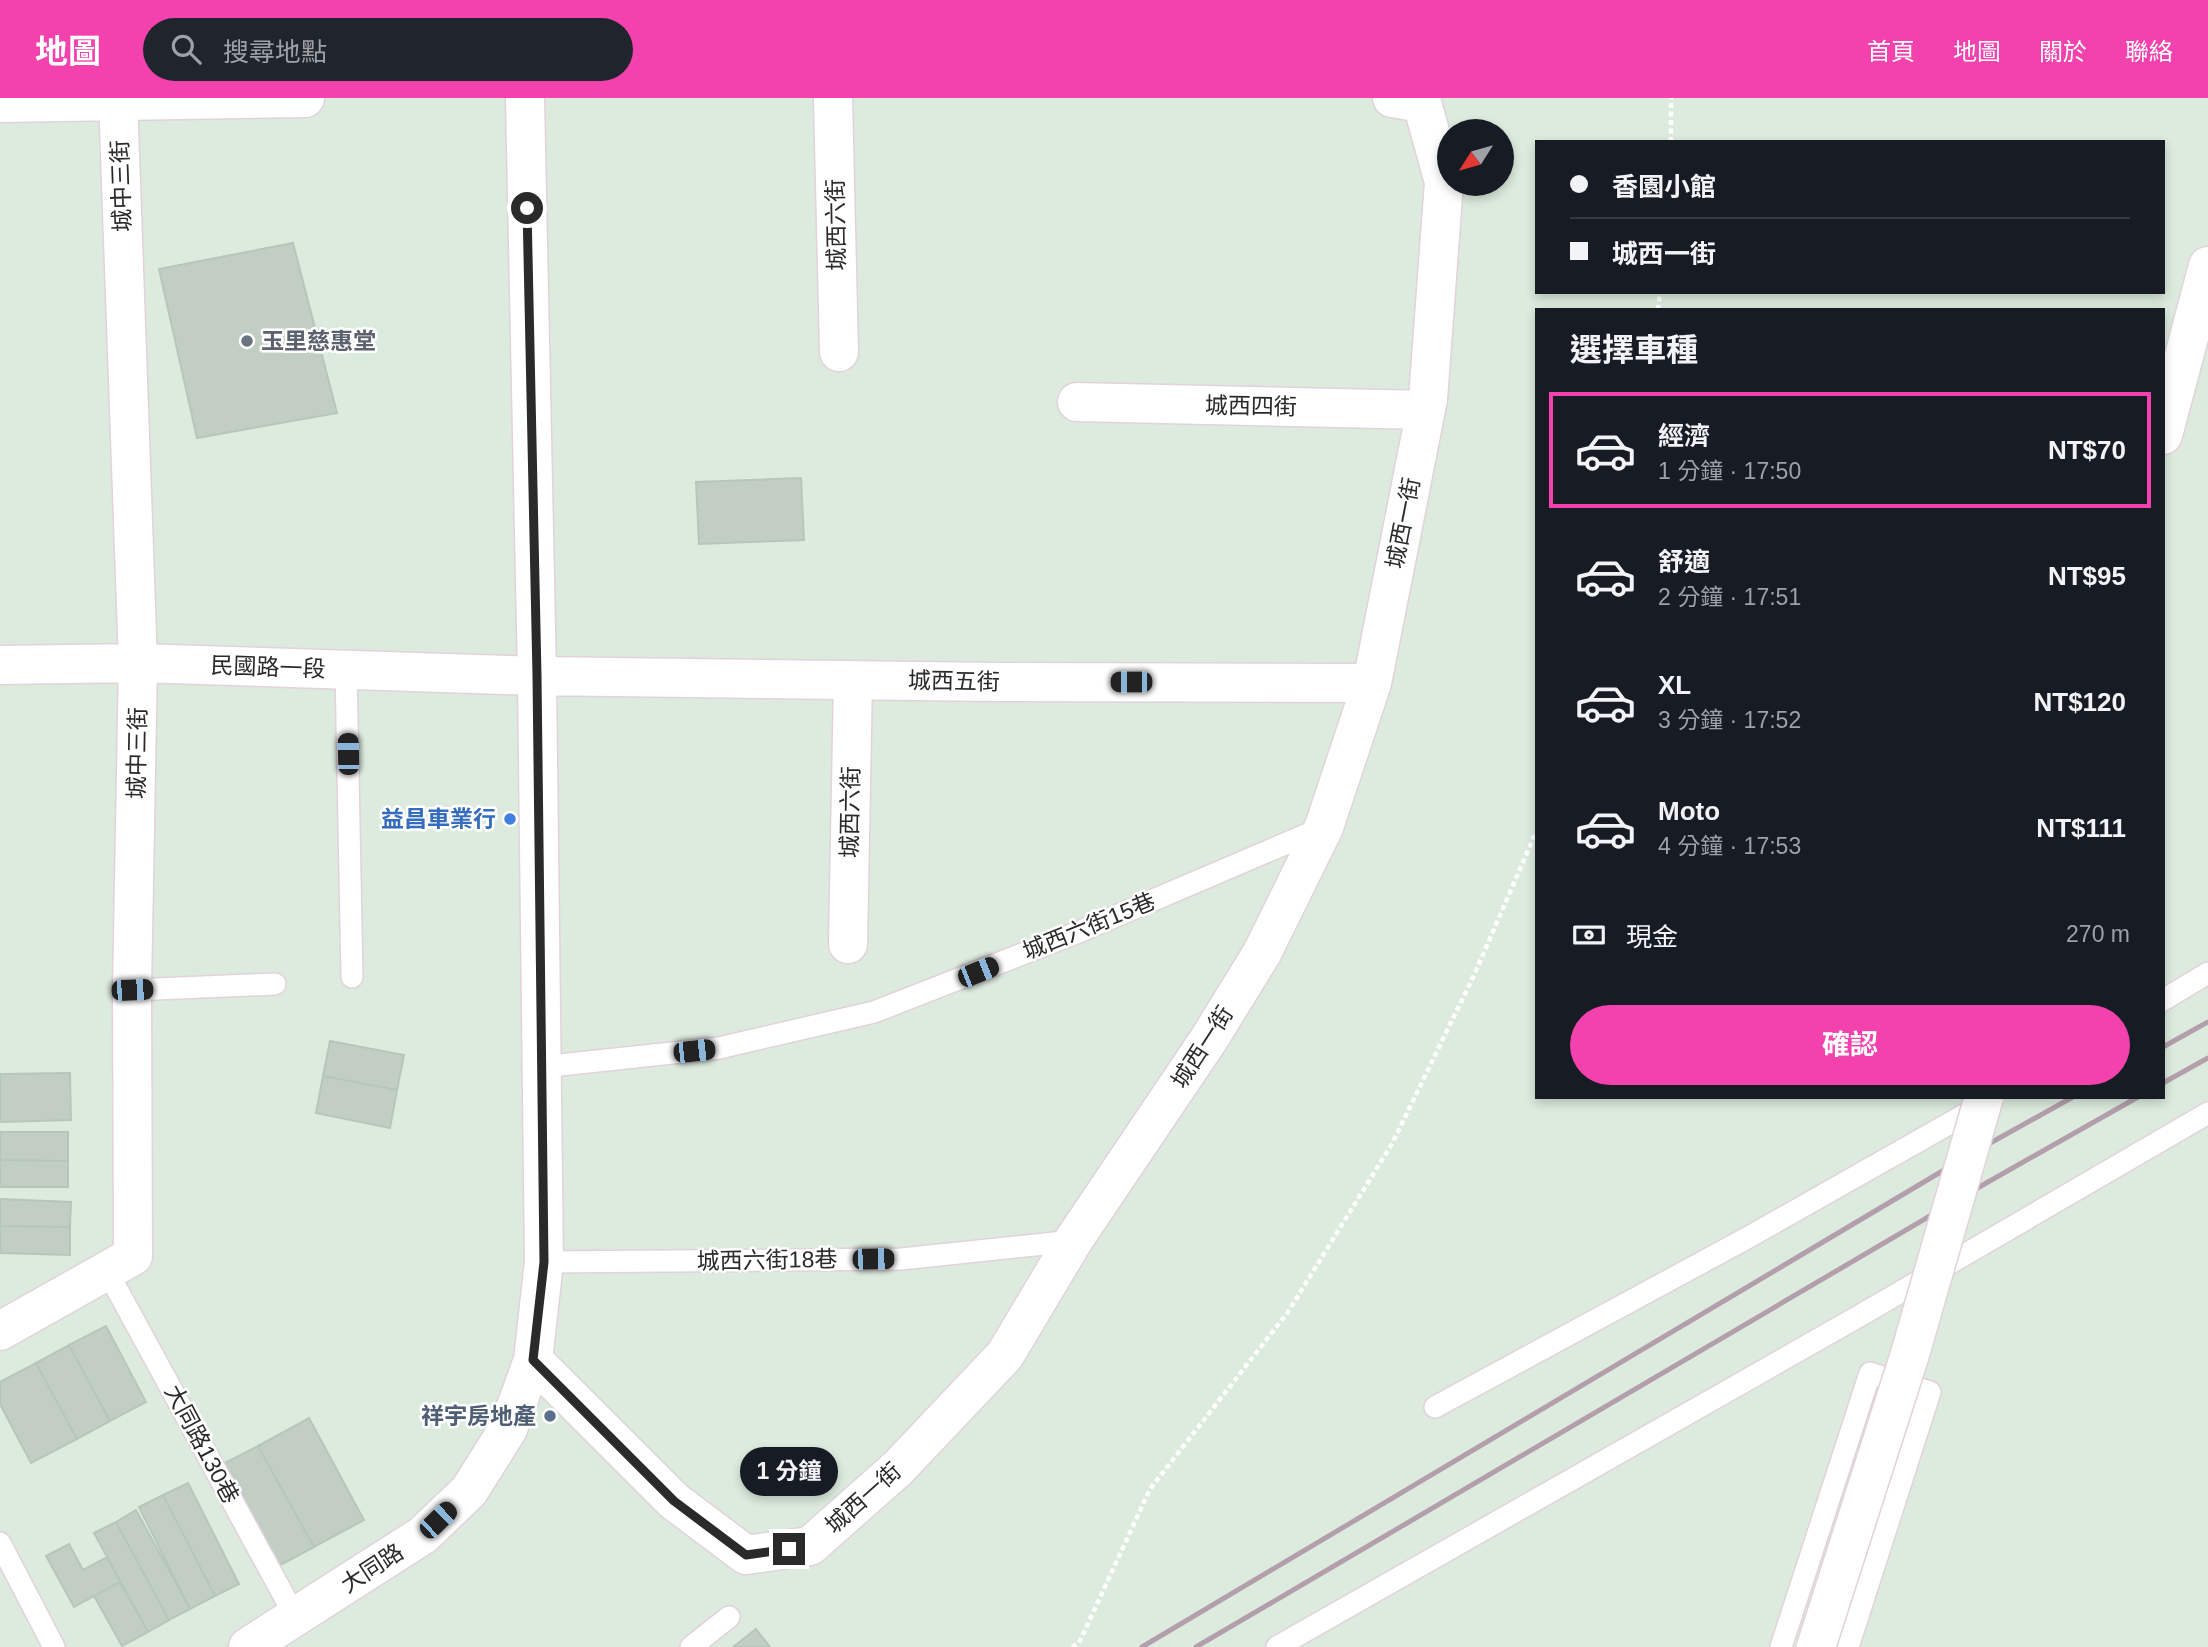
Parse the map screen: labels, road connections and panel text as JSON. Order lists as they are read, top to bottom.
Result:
{
  "streets": {
    "street": [
      "城中三街",
      "城西六街",
      "城西四街",
      "城西一街",
      "民國路一段",
      "城西五街",
      "大同路"
    ],
    "lane": ["城西六街15巷", "城西六街18巷", "大同路130巷"]
  },
  "crossings": [
    ["城中三街", "民國路一段"],
    ["城中三街", "大同路130巷"],
    ["城西六街", "城西五街"],
    ["城西四街", "城西一街"],
    ["城西一街", "城西五街"],
    ["城西一街", "城西六街15巷"],
    ["城西一街", "城西六街18巷"],
    ["城西一街", "大同路"],
    ["民國路一段", "城西五街"],
    ["民國路一段", "大同路"],
    ["城西五街", "大同路"],
    ["城西六街15巷", "大同路"],
    ["城西六街18巷", "大同路"],
    ["大同路130巷", "大同路"]
  ],
  "places": ["玉里慈惠堂", "益昌車業行", "祥宇房地產"],
  "north": "bottom left",
  "page": {
    "header": "地圖",
    "search": "搜尋地點",
    "nav": [
      "首頁",
      "地圖",
      "關於",
      "聯絡"
    ],
    "banner": ["香園小館", "城西一街"],
    "heading": "選擇車種",
    "list": [
      {
        "name": "經濟",
        "note": "1 分鐘 · 17:50",
        "value": "NT$70"
      },
      {
        "name": "舒適",
        "note": "2 分鐘 · 17:51",
        "value": "NT$95"
      },
      {
        "name": "XL",
        "note": "3 分鐘 · 17:52",
        "value": "NT$120"
      },
      {
        "name": "Moto",
        "note": "4 分鐘 · 17:53",
        "value": "NT$111"
      }
    ],
    "pay": ["現金", "270 m"],
    "buttons": "確認",
    "bubble": "1 分鐘"
  }
}
